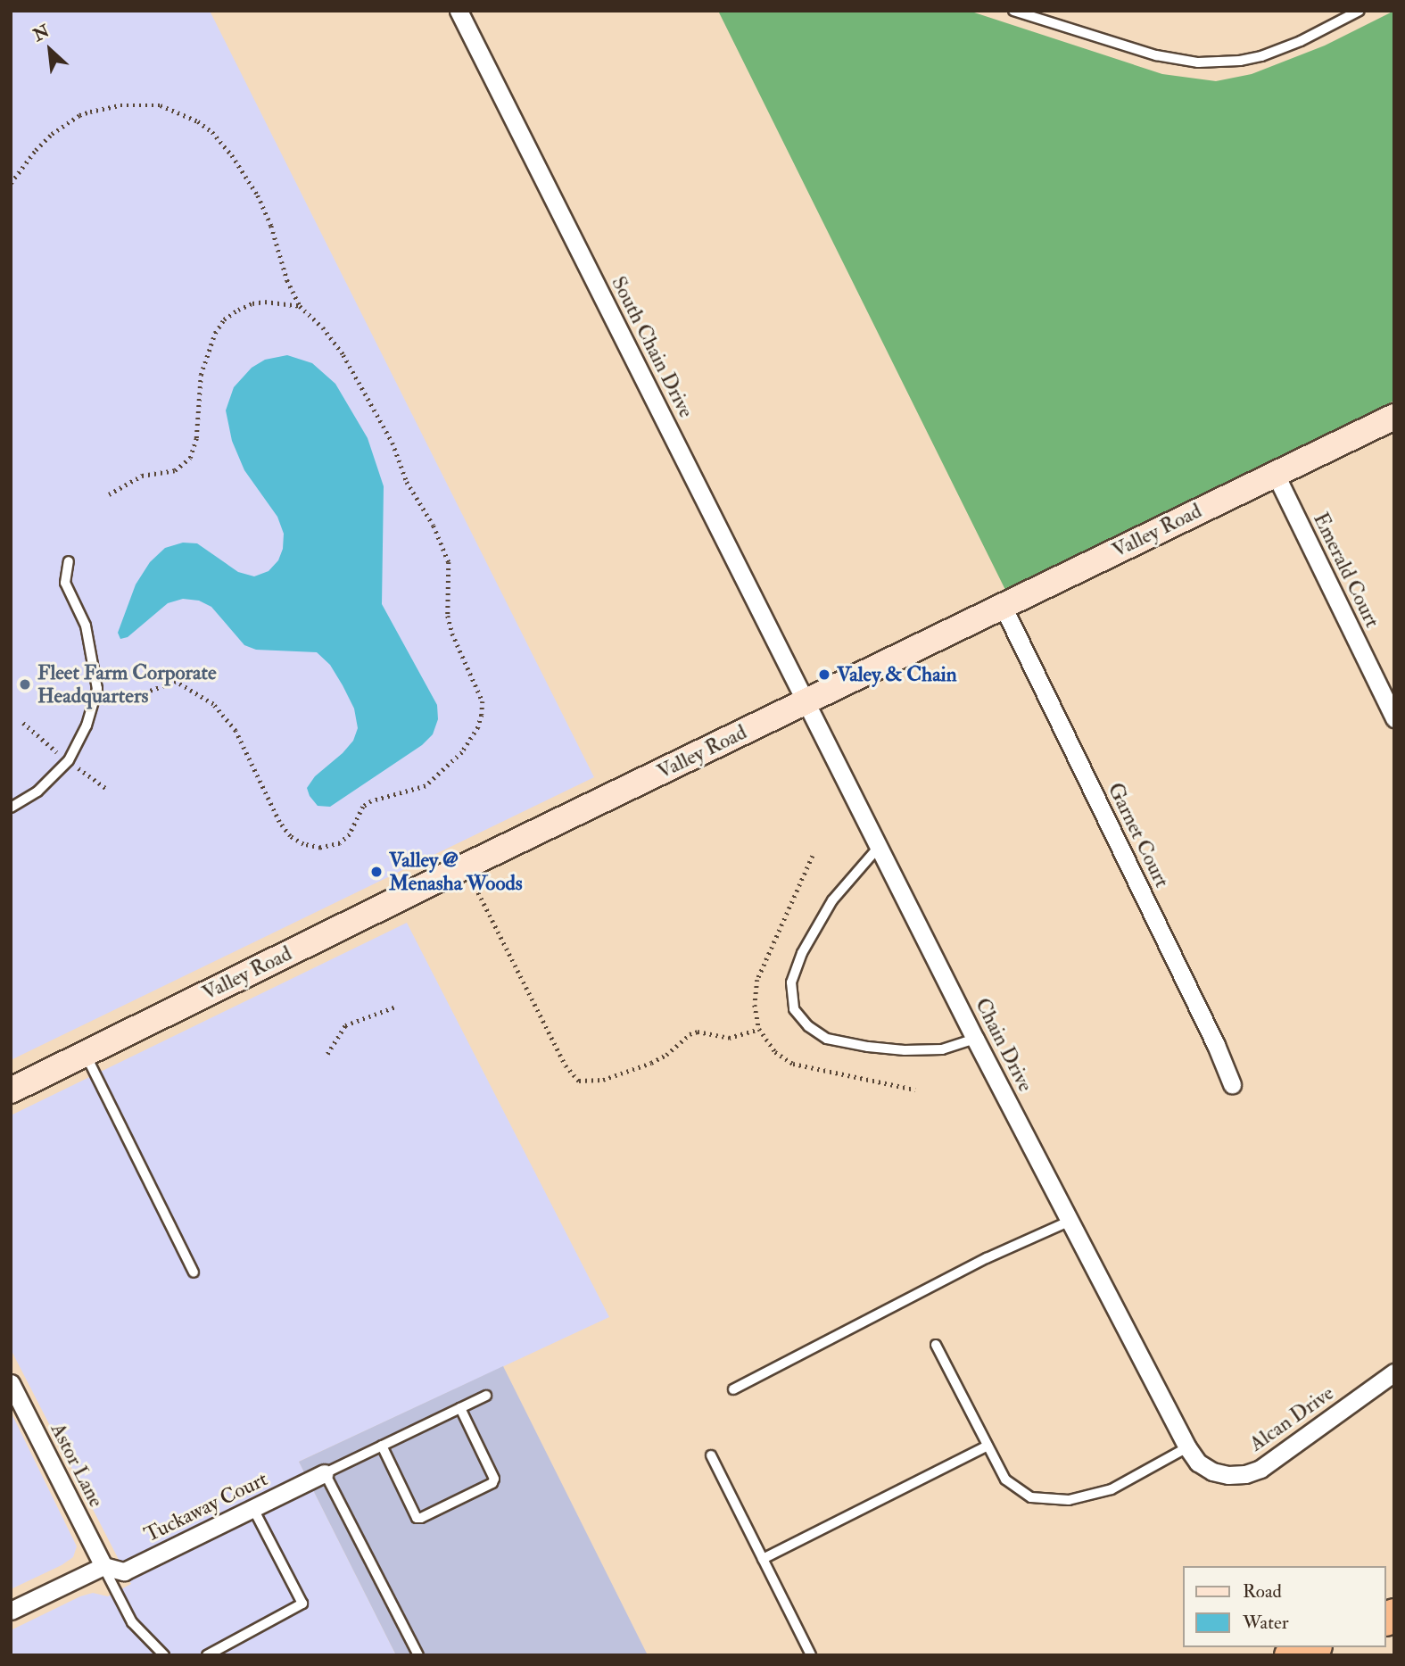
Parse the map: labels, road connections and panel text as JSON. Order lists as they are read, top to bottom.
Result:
{
  "streets": {
    "street": [
      "South Chain Drive",
      "Valley Road",
      "Emerald Court",
      "Garnet Court",
      "Chain Drive",
      "Alcan Drive",
      "Astor Lane",
      "Tuckaway Court"
    ]
  },
  "crossings": [
    ["South Chain Drive", "Valley Road"],
    ["South Chain Drive", "Chain Drive"],
    ["Valley Road", "Emerald Court"],
    ["Valley Road", "Garnet Court"],
    ["Valley Road", "Chain Drive"],
    ["Chain Drive", "Alcan Drive"],
    ["Astor Lane", "Tuckaway Court"]
  ],
  "places": ["Valey & Chain", "Fleet Farm Corporate Headquarters", "Valley @ Menasha Woods"],
  "legend": ["Road", "Water"],
  "north": "top left"
}
